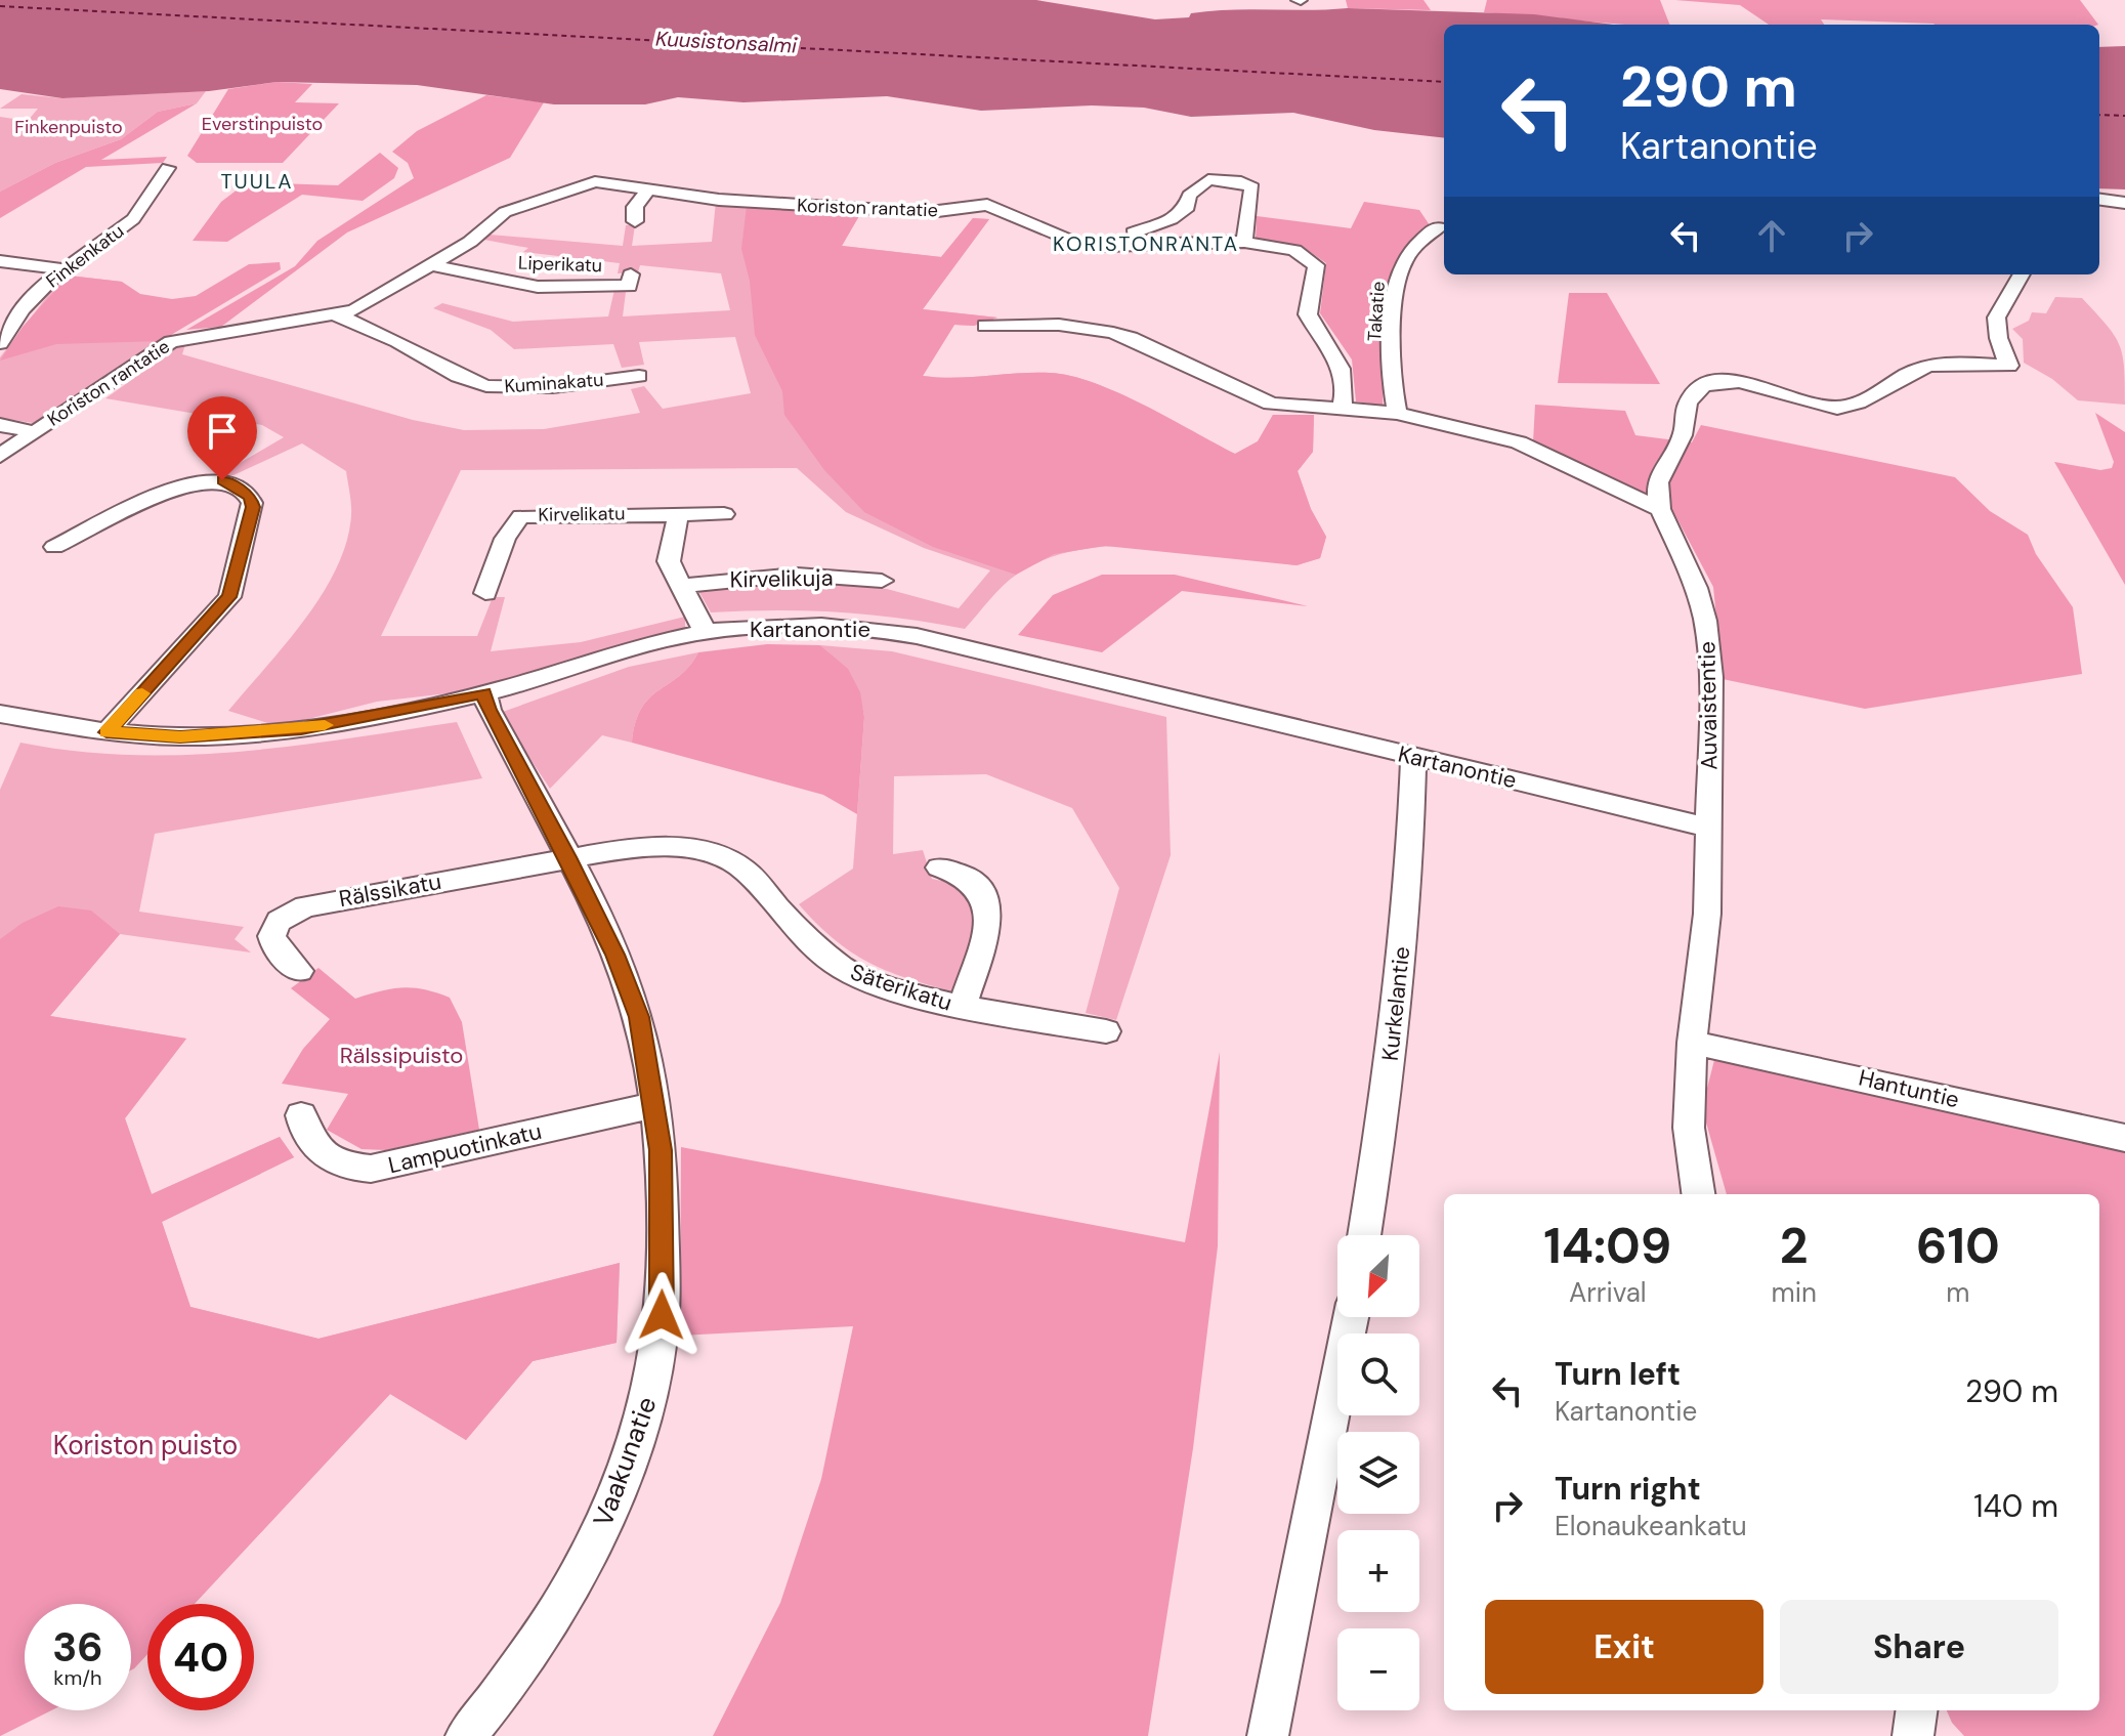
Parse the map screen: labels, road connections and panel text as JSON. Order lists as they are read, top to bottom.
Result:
{
  "streets": {
    "street": [
      "Koriston rantatie",
      "Finkenkatu",
      "Liperikatu",
      "Takatie",
      "Kuminakatu",
      "Kirvelikatu",
      "Kirvelikuja",
      "Kartanontie",
      "Auvaistentie",
      "Rälssikatu",
      "Säterikatu",
      "Kurkelantie",
      "Hantuntie",
      "Lampuotinkatu",
      "Vaakunatie"
    ]
  },
  "crossings": [
    ["Koriston rantatie", "Liperikatu"],
    ["Koriston rantatie", "Kuminakatu"],
    ["Kartanontie", "Auvaistentie"],
    ["Kartanontie", "Kurkelantie"],
    ["Kartanontie", "Vaakunatie"],
    ["Auvaistentie", "Hantuntie"],
    ["Rälssikatu", "Säterikatu"],
    ["Rälssikatu", "Vaakunatie"],
    ["Säterikatu", "Vaakunatie"],
    ["Lampuotinkatu", "Vaakunatie"]
  ],
  "districts": ["TUULA", "KORISTONRANTA"],
  "water": ["Kuusistonsalmi"],
  "parks": [
    "Everstinpuisto",
    "Finkenpuisto",
    "Rälssipuisto",
    "Koriston puisto"
  ],
  "north": "bottom left",
  "page": {
    "turn": ["290 m", "Kartanontie"],
    "eta": [
      "14:09",
      "Arrival",
      "2",
      "min",
      "610",
      "m"
    ],
    "map_buttons": ["+", "−"],
    "list": [
      {
        "name": "Turn left",
        "note": "Kartanontie",
        "value": "290 m"
      },
      {
        "name": "Turn right",
        "note": "Elonaukeankatu",
        "value": "140 m"
      }
    ],
    "buttons": ["Exit", "Share"],
    "speed": "36 km/h",
    "limit": "40"
  }
}
